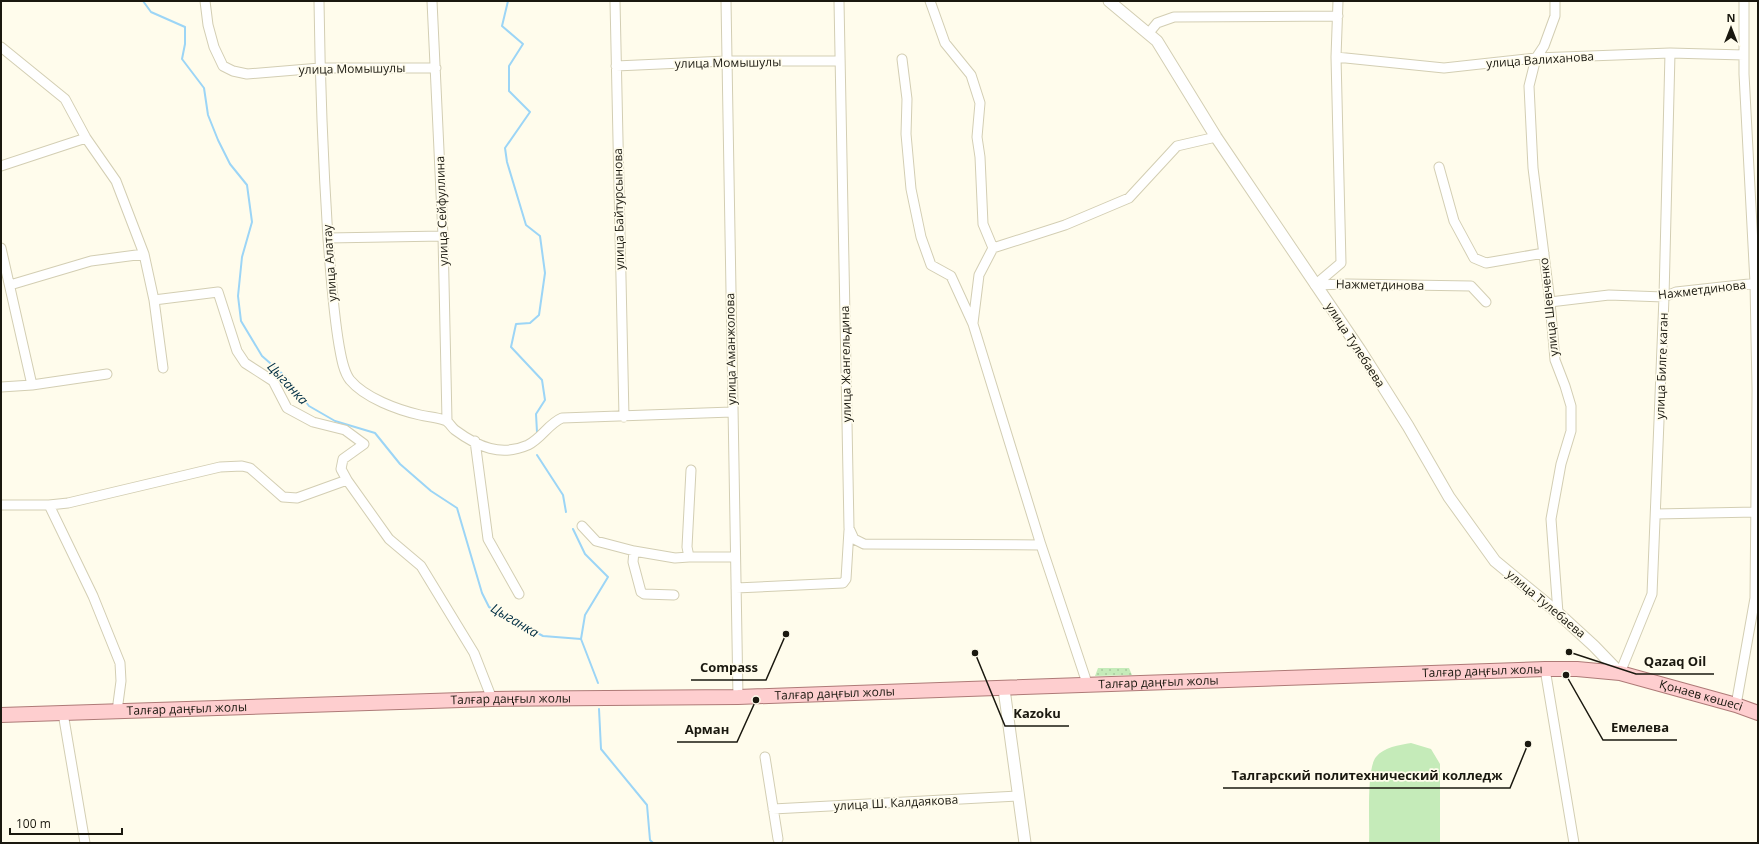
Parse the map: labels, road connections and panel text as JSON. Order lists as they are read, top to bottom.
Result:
{
  "streets": {
    "main road": ["Талғар даңғыл жолы", "Қонаев көшесі"],
    "street": [
      "улица Валиханова",
      "улица Момышулы",
      "улица Байтурсынова",
      "улица Сейфуллина",
      "улица Алатау",
      "Нажметдинова",
      "улица Шевченко",
      "улица Тулебаева",
      "улица Аманжолова",
      "улица Жангельдина",
      "улица Билге каган",
      "улица Ш. Калдаякова"
    ]
  },
  "crossings": [
    ["улица Валиханова", "улица Шевченко"],
    ["улица Валиханова", "улица Билге каган"],
    ["улица Момышулы", "улица Байтурсынова"],
    ["улица Момышулы", "улица Сейфуллина"],
    ["улица Момышулы", "улица Алатау"],
    ["улица Момышулы", "улица Аманжолова"],
    ["улица Момышулы", "улица Жангельдина"],
    ["улица Сейфуллина", "улица Алатау"],
    ["Нажметдинова", "улица Шевченко"],
    ["Нажметдинова", "улица Тулебаева"],
    ["Нажметдинова", "улица Билге каган"],
    ["улица Шевченко", "улица Тулебаева"],
    ["улица Тулебаева", "улица Билге каган"],
    ["улица Тулебаева", "Талғар даңғыл жолы"],
    ["улица Тулебаева", "Қонаев көшесі"],
    ["улица Аманжолова", "улица Жангельдина"],
    ["улица Аманжолова", "Талғар даңғыл жолы"],
    ["улица Билге каган", "Талғар даңғыл жолы"],
    ["улица Билге каган", "Қонаев көшесі"],
    ["Талғар даңғыл жолы", "Қонаев көшесі"]
  ],
  "water": ["Цыганка"],
  "places": [
    "Compass",
    "Qazaq Oil",
    "Kazoku",
    "Емелева",
    "Арман",
    "Талгарский политехнический колледж"
  ],
  "scale_bar": "100 m",
  "north": "top"
}
